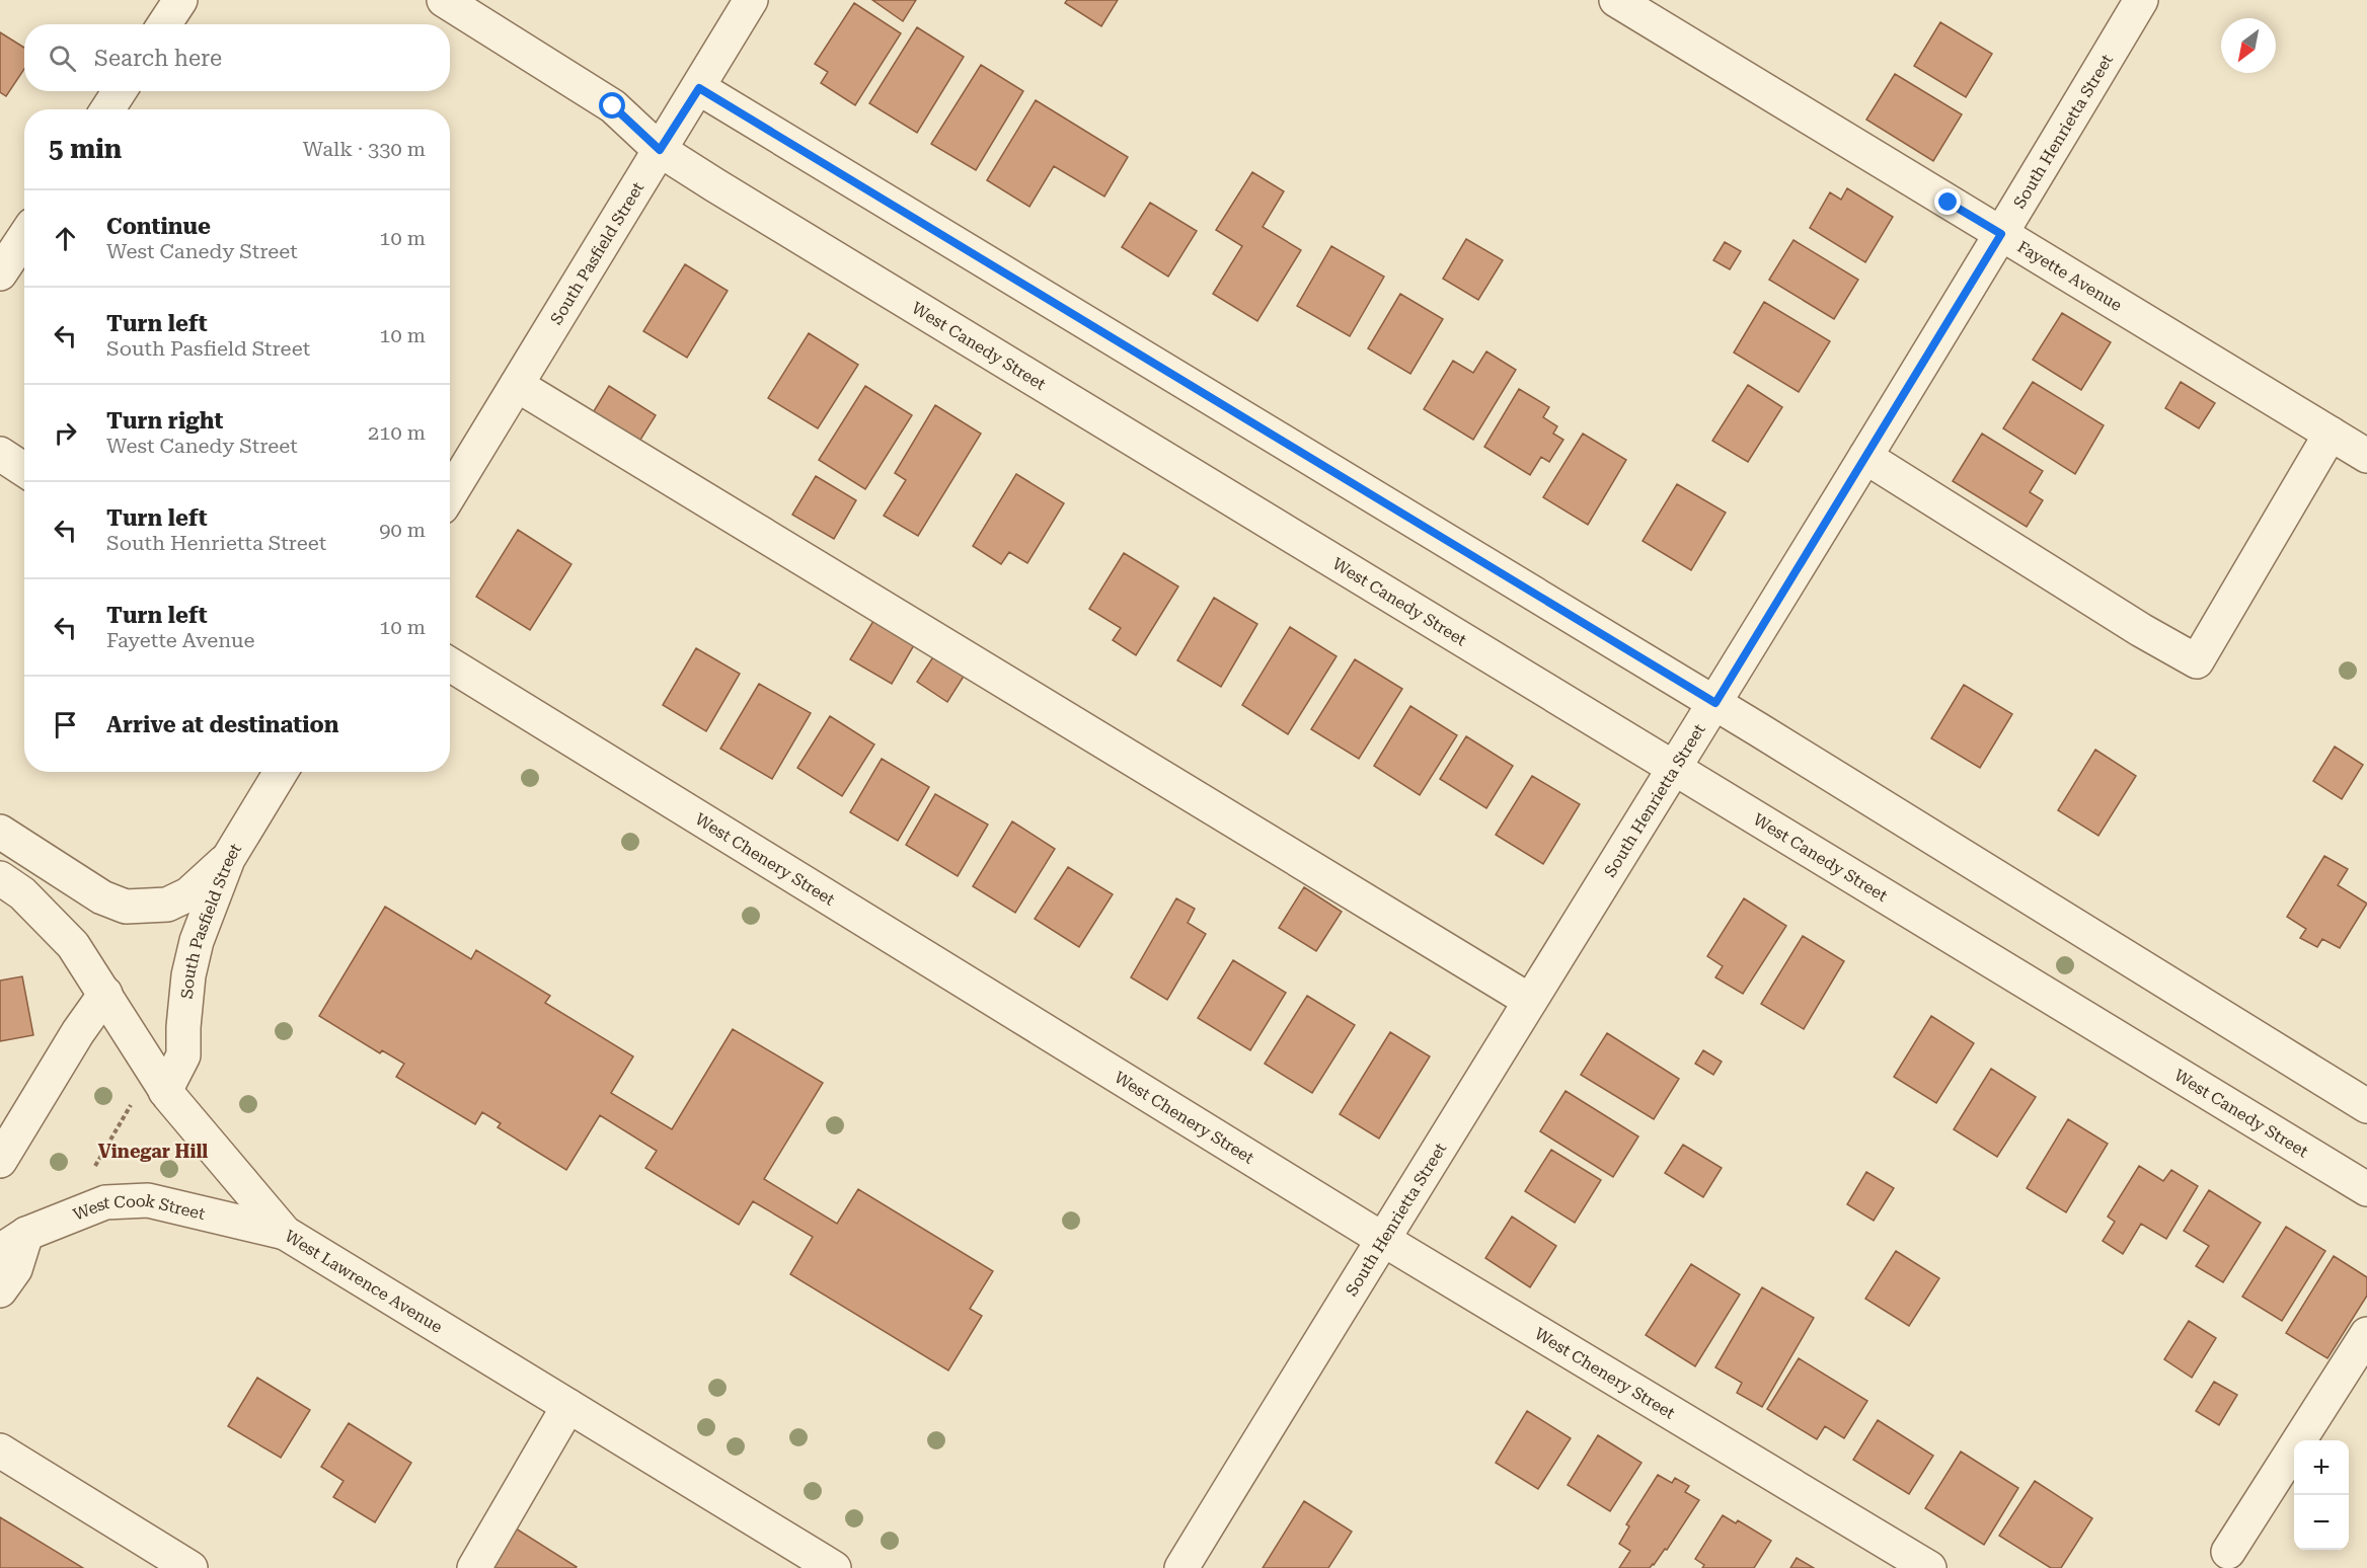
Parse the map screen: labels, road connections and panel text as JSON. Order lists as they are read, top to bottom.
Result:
{
  "streets": {
    "street": [
      "South Henrietta Street",
      "South Pasfield Street",
      "Fayette Avenue",
      "West Canedy Street",
      "West Chenery Street",
      "West Cook Street",
      "West Lawrence Avenue"
    ]
  },
  "crossings": [
    ["South Henrietta Street", "Fayette Avenue"],
    ["South Henrietta Street", "West Canedy Street"],
    ["South Henrietta Street", "West Chenery Street"],
    ["South Pasfield Street", "West Canedy Street"],
    ["South Pasfield Street", "West Lawrence Avenue"],
    ["West Cook Street", "West Lawrence Avenue"]
  ],
  "districts": ["Vinegar Hill"],
  "north": "bottom left",
  "page": {
    "search": "Search here",
    "heading": ["5 min", "Walk · 330 m"],
    "list": [
      ["Continue", "West Canedy Street", "10 m"],
      ["Turn left", "South Pasfield Street", "10 m"],
      ["Turn right", "West Canedy Street", "210 m"],
      ["Turn left", "South Henrietta Street", "90 m"],
      ["Turn left", "Fayette Avenue", "10 m"],
      "Arrive at destination"
    ],
    "map_buttons": ["+", "−"]
  }
}
